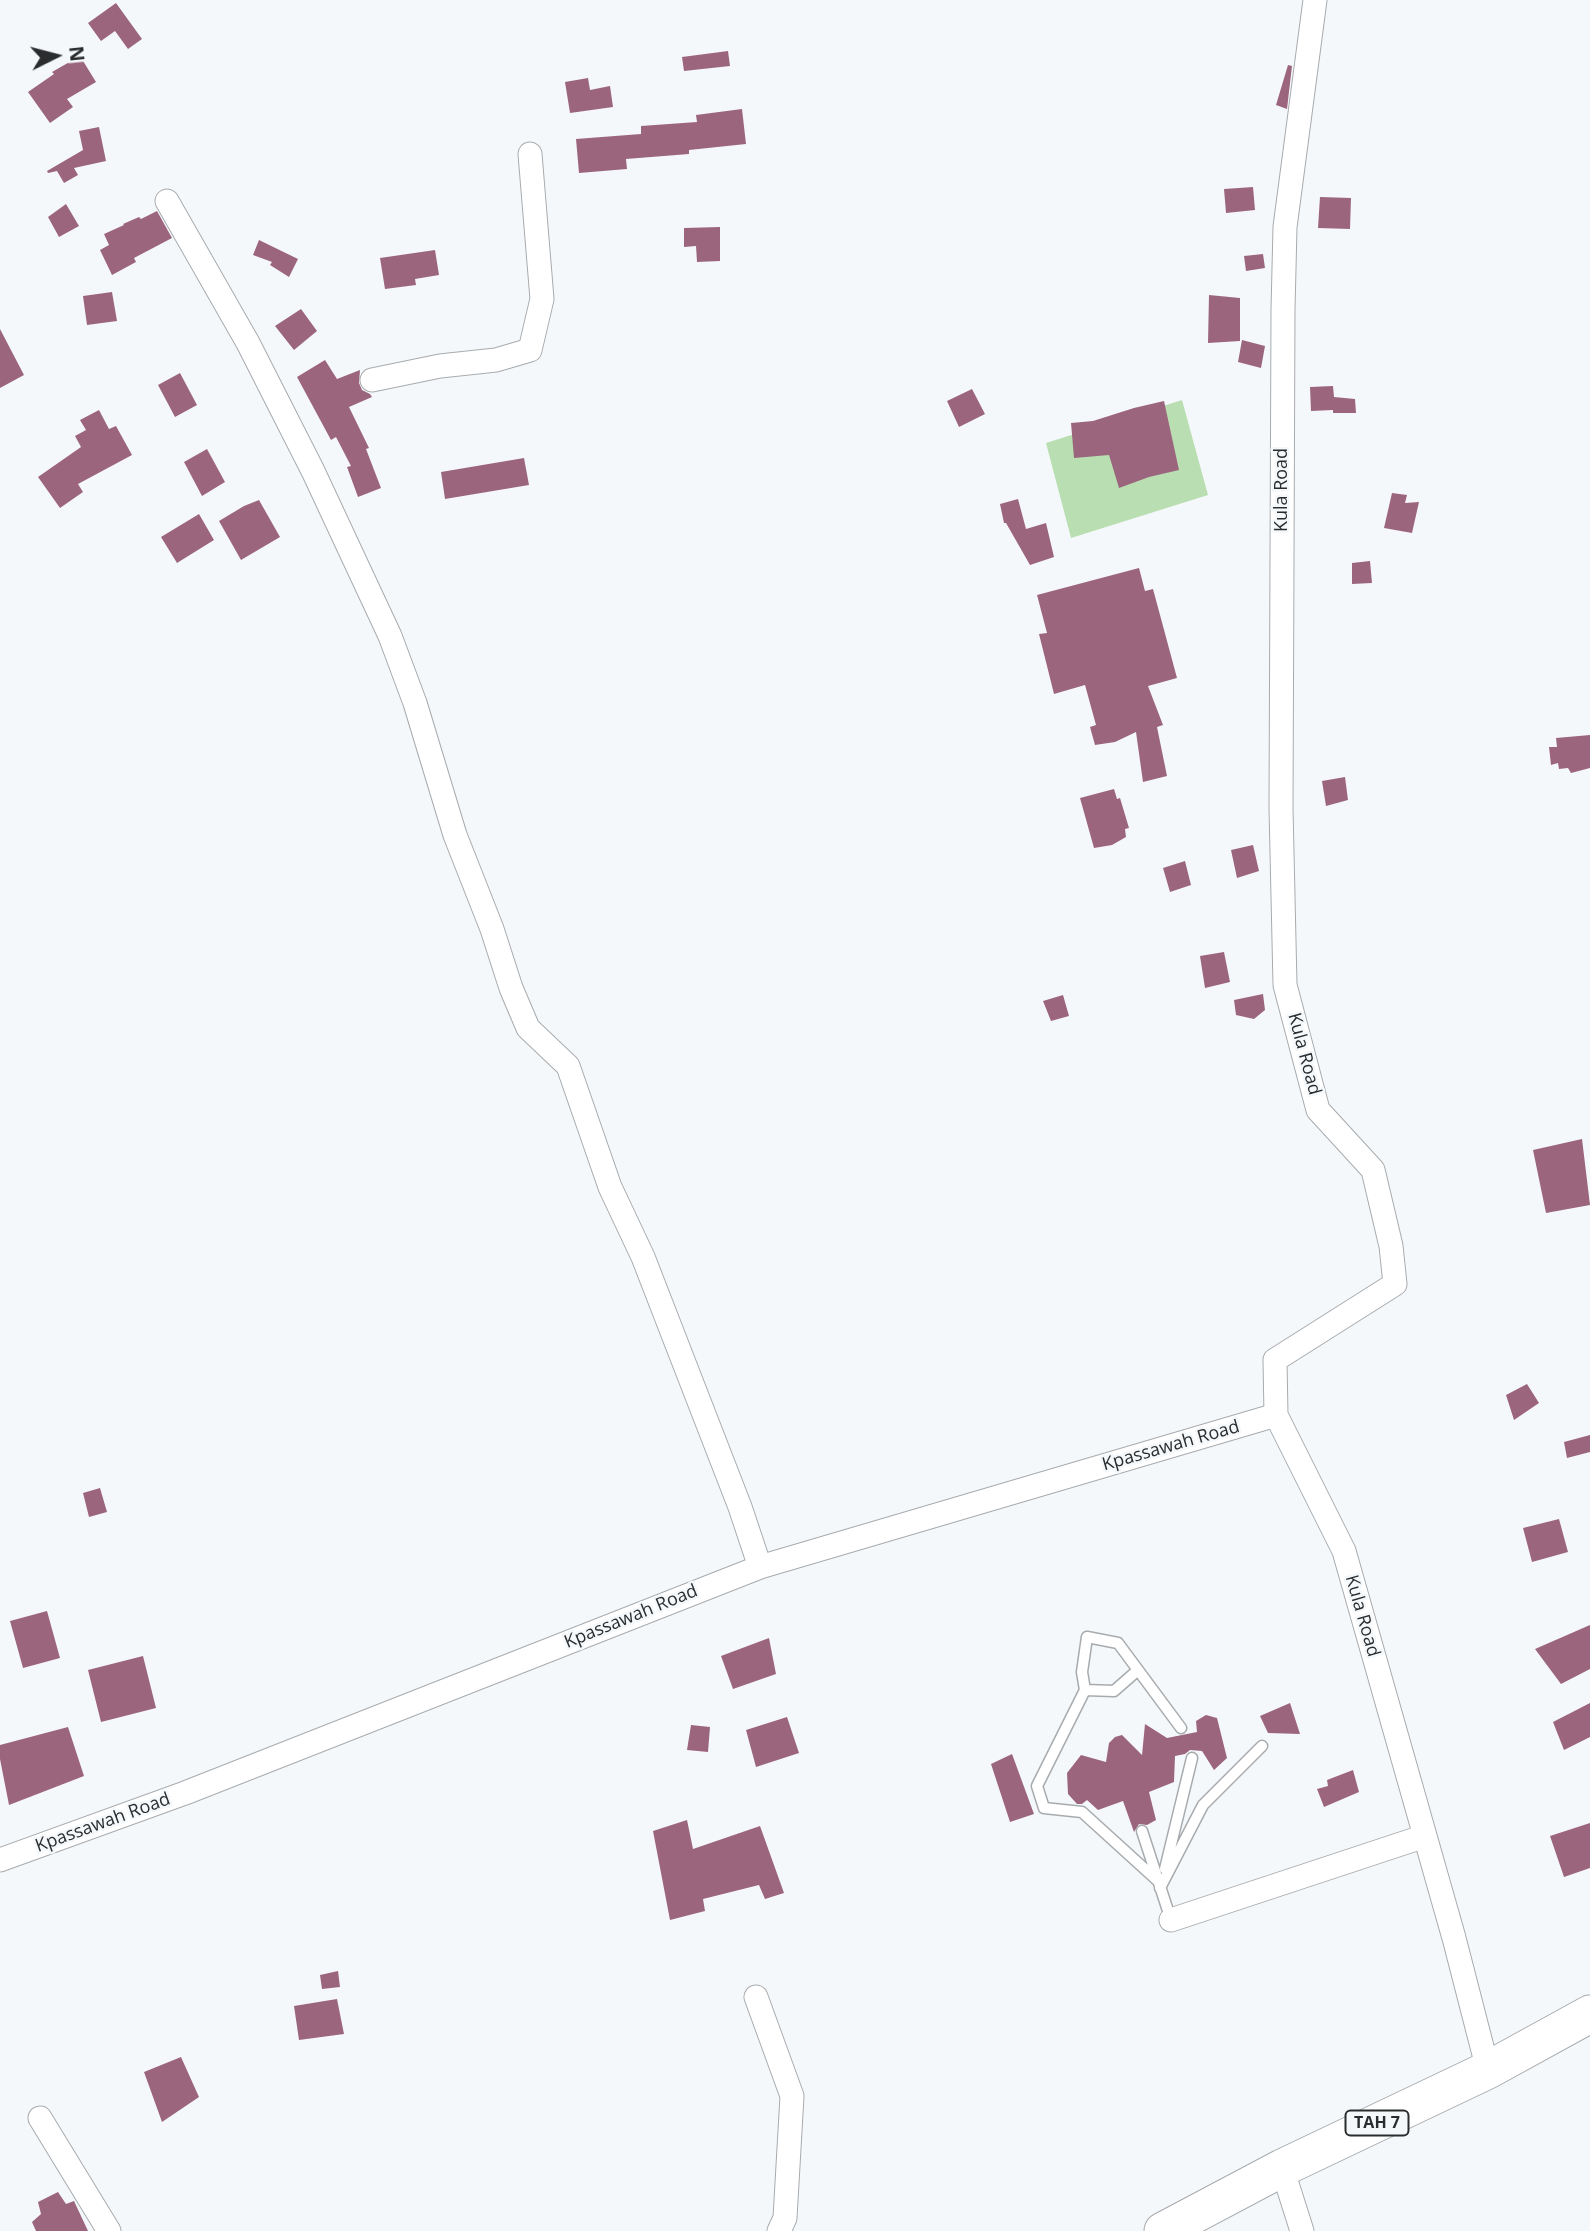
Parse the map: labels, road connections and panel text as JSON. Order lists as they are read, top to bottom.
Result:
{
  "streets": {
    "highway": ["TAH 7"],
    "street": ["Kula Road", "Kpassawah Road"]
  },
  "crossings": [
    ["Kula Road", "Kpassawah Road"],
    ["Kula Road", "TAH 7"]
  ],
  "north": "right"
}
